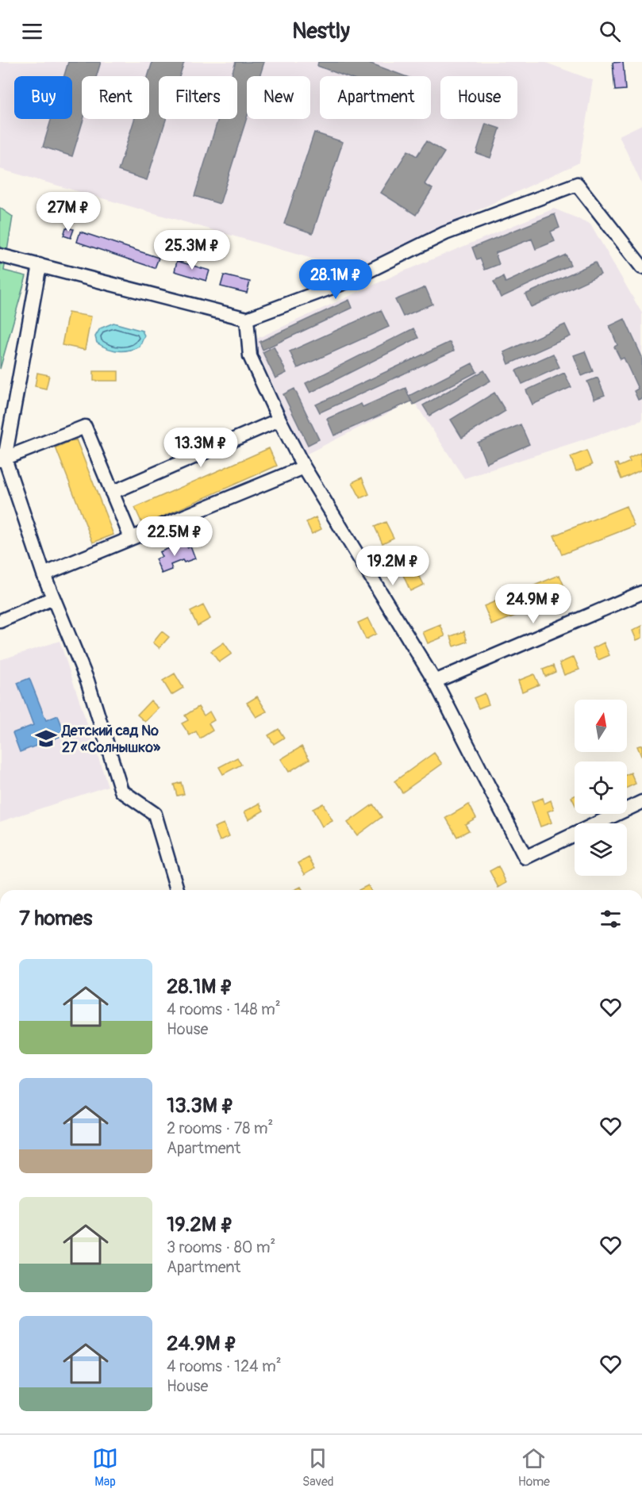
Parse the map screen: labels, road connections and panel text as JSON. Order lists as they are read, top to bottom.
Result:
{
  "places": {
    "school or university": ["Детский сад № 27 «Солнышко»"]
  },
  "north": "top",
  "page": {
    "header": "Nestly",
    "chip": [
      "Buy",
      "Rent",
      "Filters",
      "New",
      "Apartment",
      "House"
    ],
    "price": [
      "27M ₽",
      "25.3M ₽",
      "28.1M ₽",
      "13.3M ₽",
      "22.5M ₽",
      "19.2M ₽",
      "24.9M ₽"
    ],
    "heading": "7 homes",
    "list": [
      {
        "name": "28.1M ₽",
        "note": "4 rooms · 148 m² · House"
      },
      {
        "name": "13.3M ₽",
        "note": "2 rooms · 78 m² · Apartment"
      },
      {
        "name": "19.2M ₽",
        "note": "3 rooms · 80 m² · Apartment"
      },
      {
        "name": "24.9M ₽",
        "note": "4 rooms · 124 m² · House"
      }
    ],
    "tabs": ["Map", "Saved", "Home"]
  }
}
